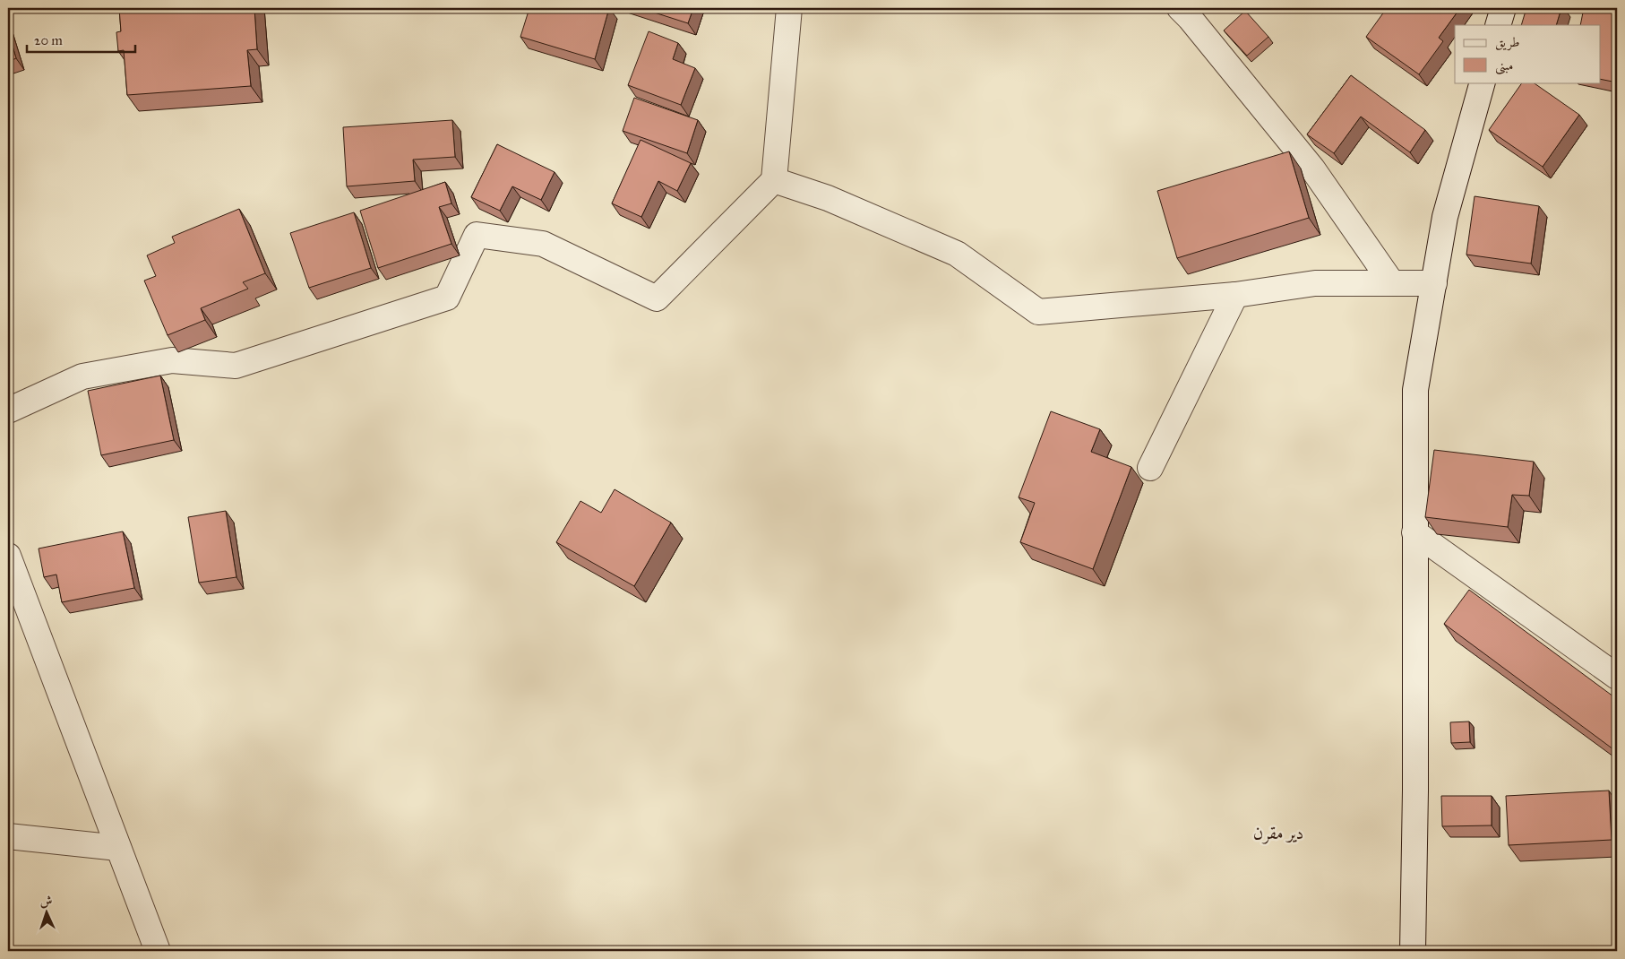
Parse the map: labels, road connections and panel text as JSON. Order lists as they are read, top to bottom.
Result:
{
  "districts": ["دير مقرن"],
  "legend": ["طريق", "مبنى"],
  "scale_bar": "20 m",
  "north": "top"
}
